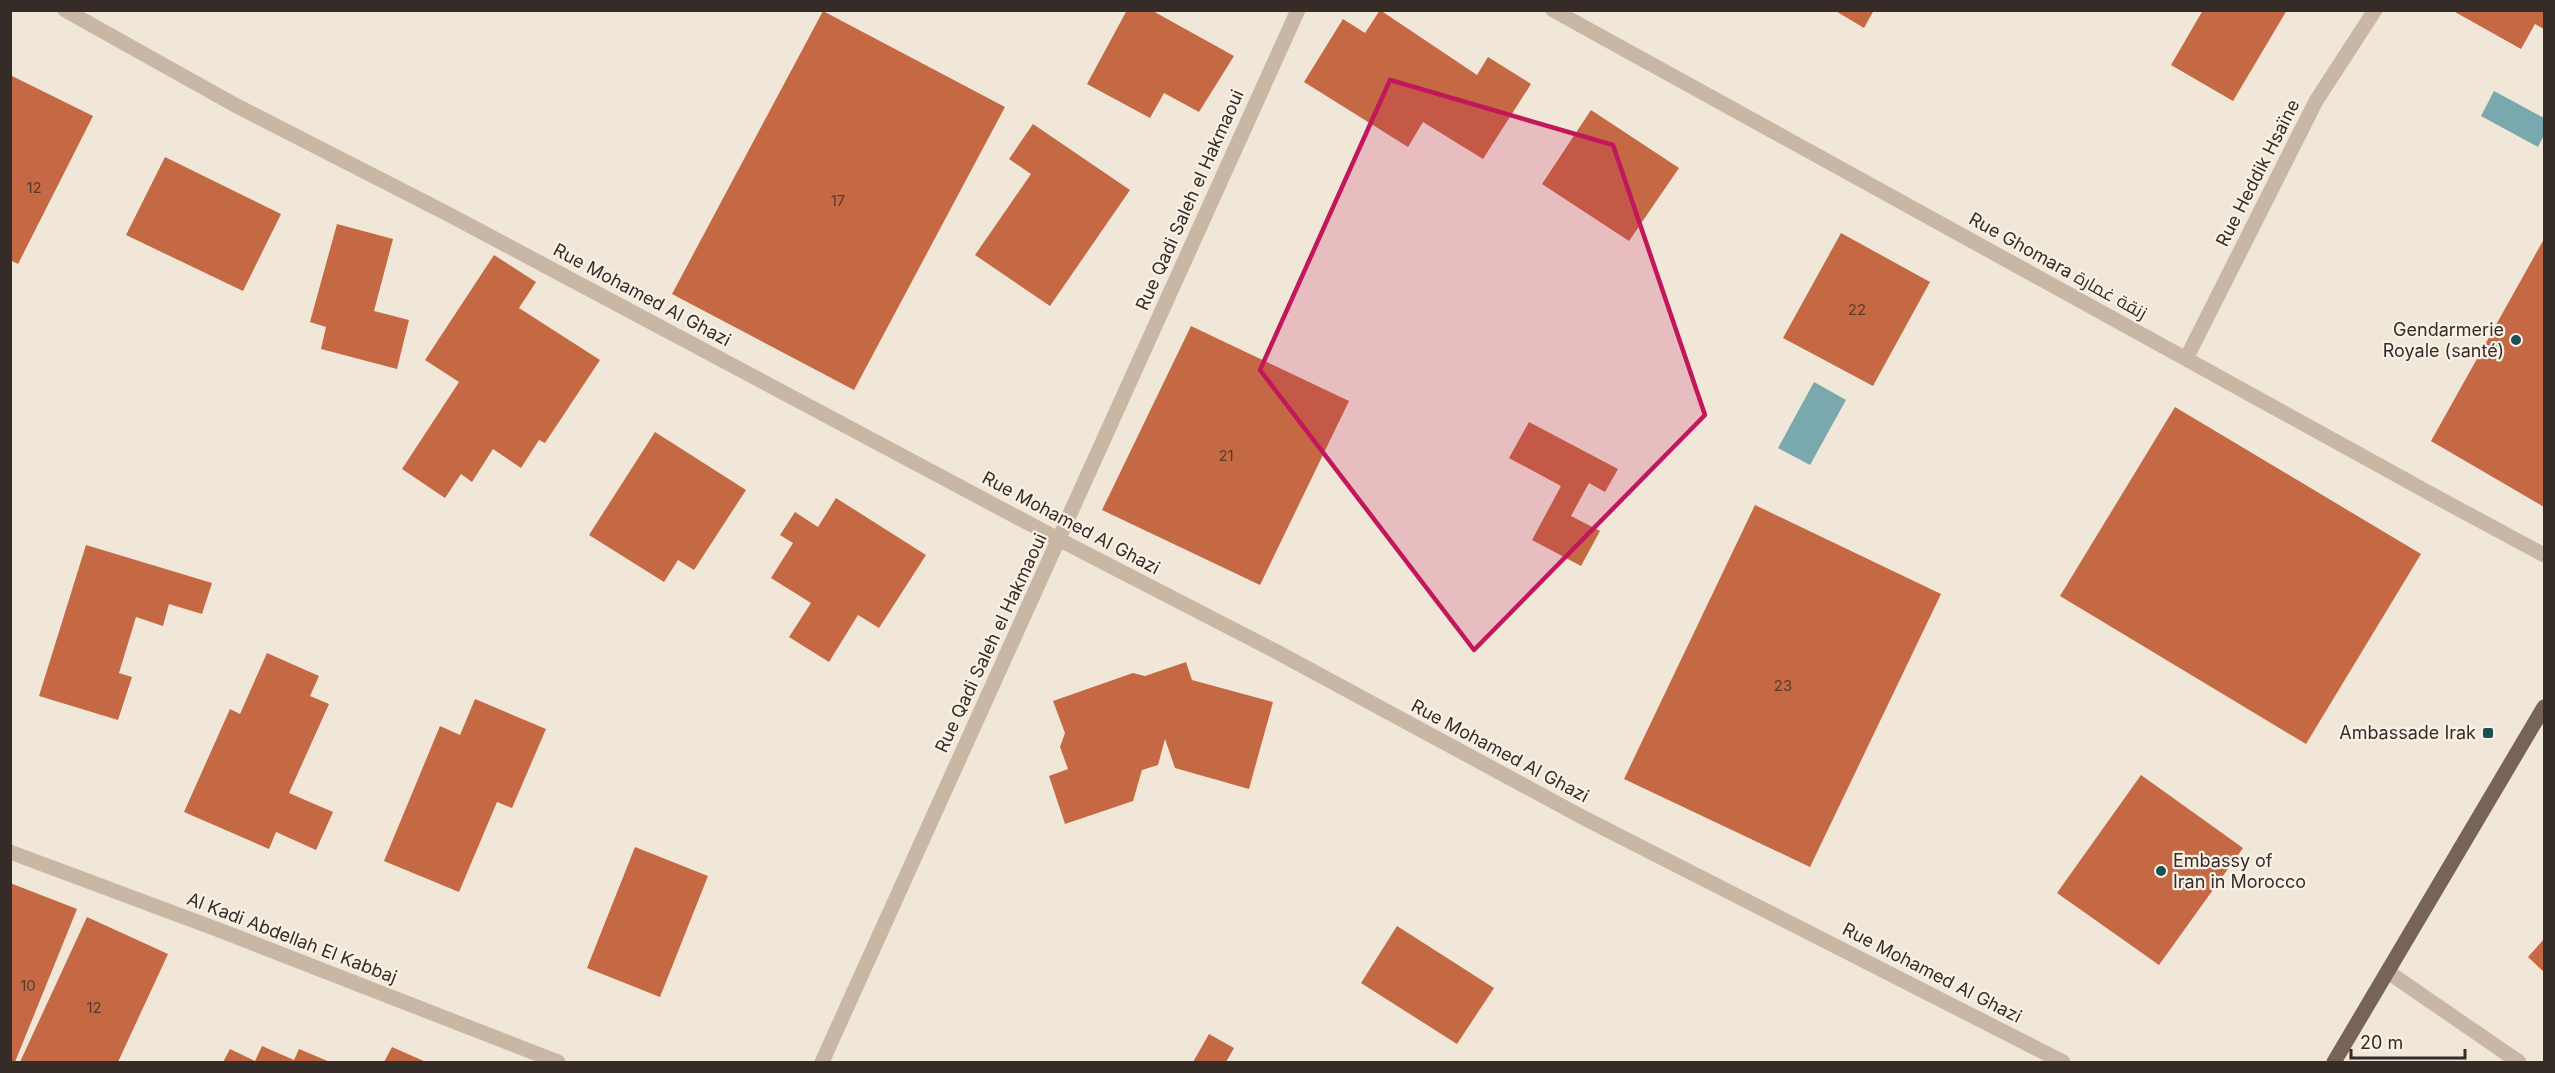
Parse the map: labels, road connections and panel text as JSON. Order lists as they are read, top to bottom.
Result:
{
  "streets": {
    "street": [
      "Rue Heddik Hsaïne",
      "Rue Qadi Saleh el Hakmaoui",
      "Rue Ghomara زنقة غمارة",
      "Rue Mohamed Al Ghazi",
      "Al Kadi Abdellah El Kabbaj"
    ]
  },
  "crossings": [
    ["Rue Heddik Hsaïne", "Rue Ghomara زنقة غمارة"],
    ["Rue Qadi Saleh el Hakmaoui", "Rue Mohamed Al Ghazi"]
  ],
  "places": {
    "other": ["Gendarmerie Royale (santé)", "Embassy of Iran in Morocco"],
    "transit": ["Ambassade Irak"]
  },
  "house_numbers": [
    "12",
    "17",
    "22",
    "21",
    "23",
    "10",
    "12"
  ],
  "scale_bar": "20 m"
}
